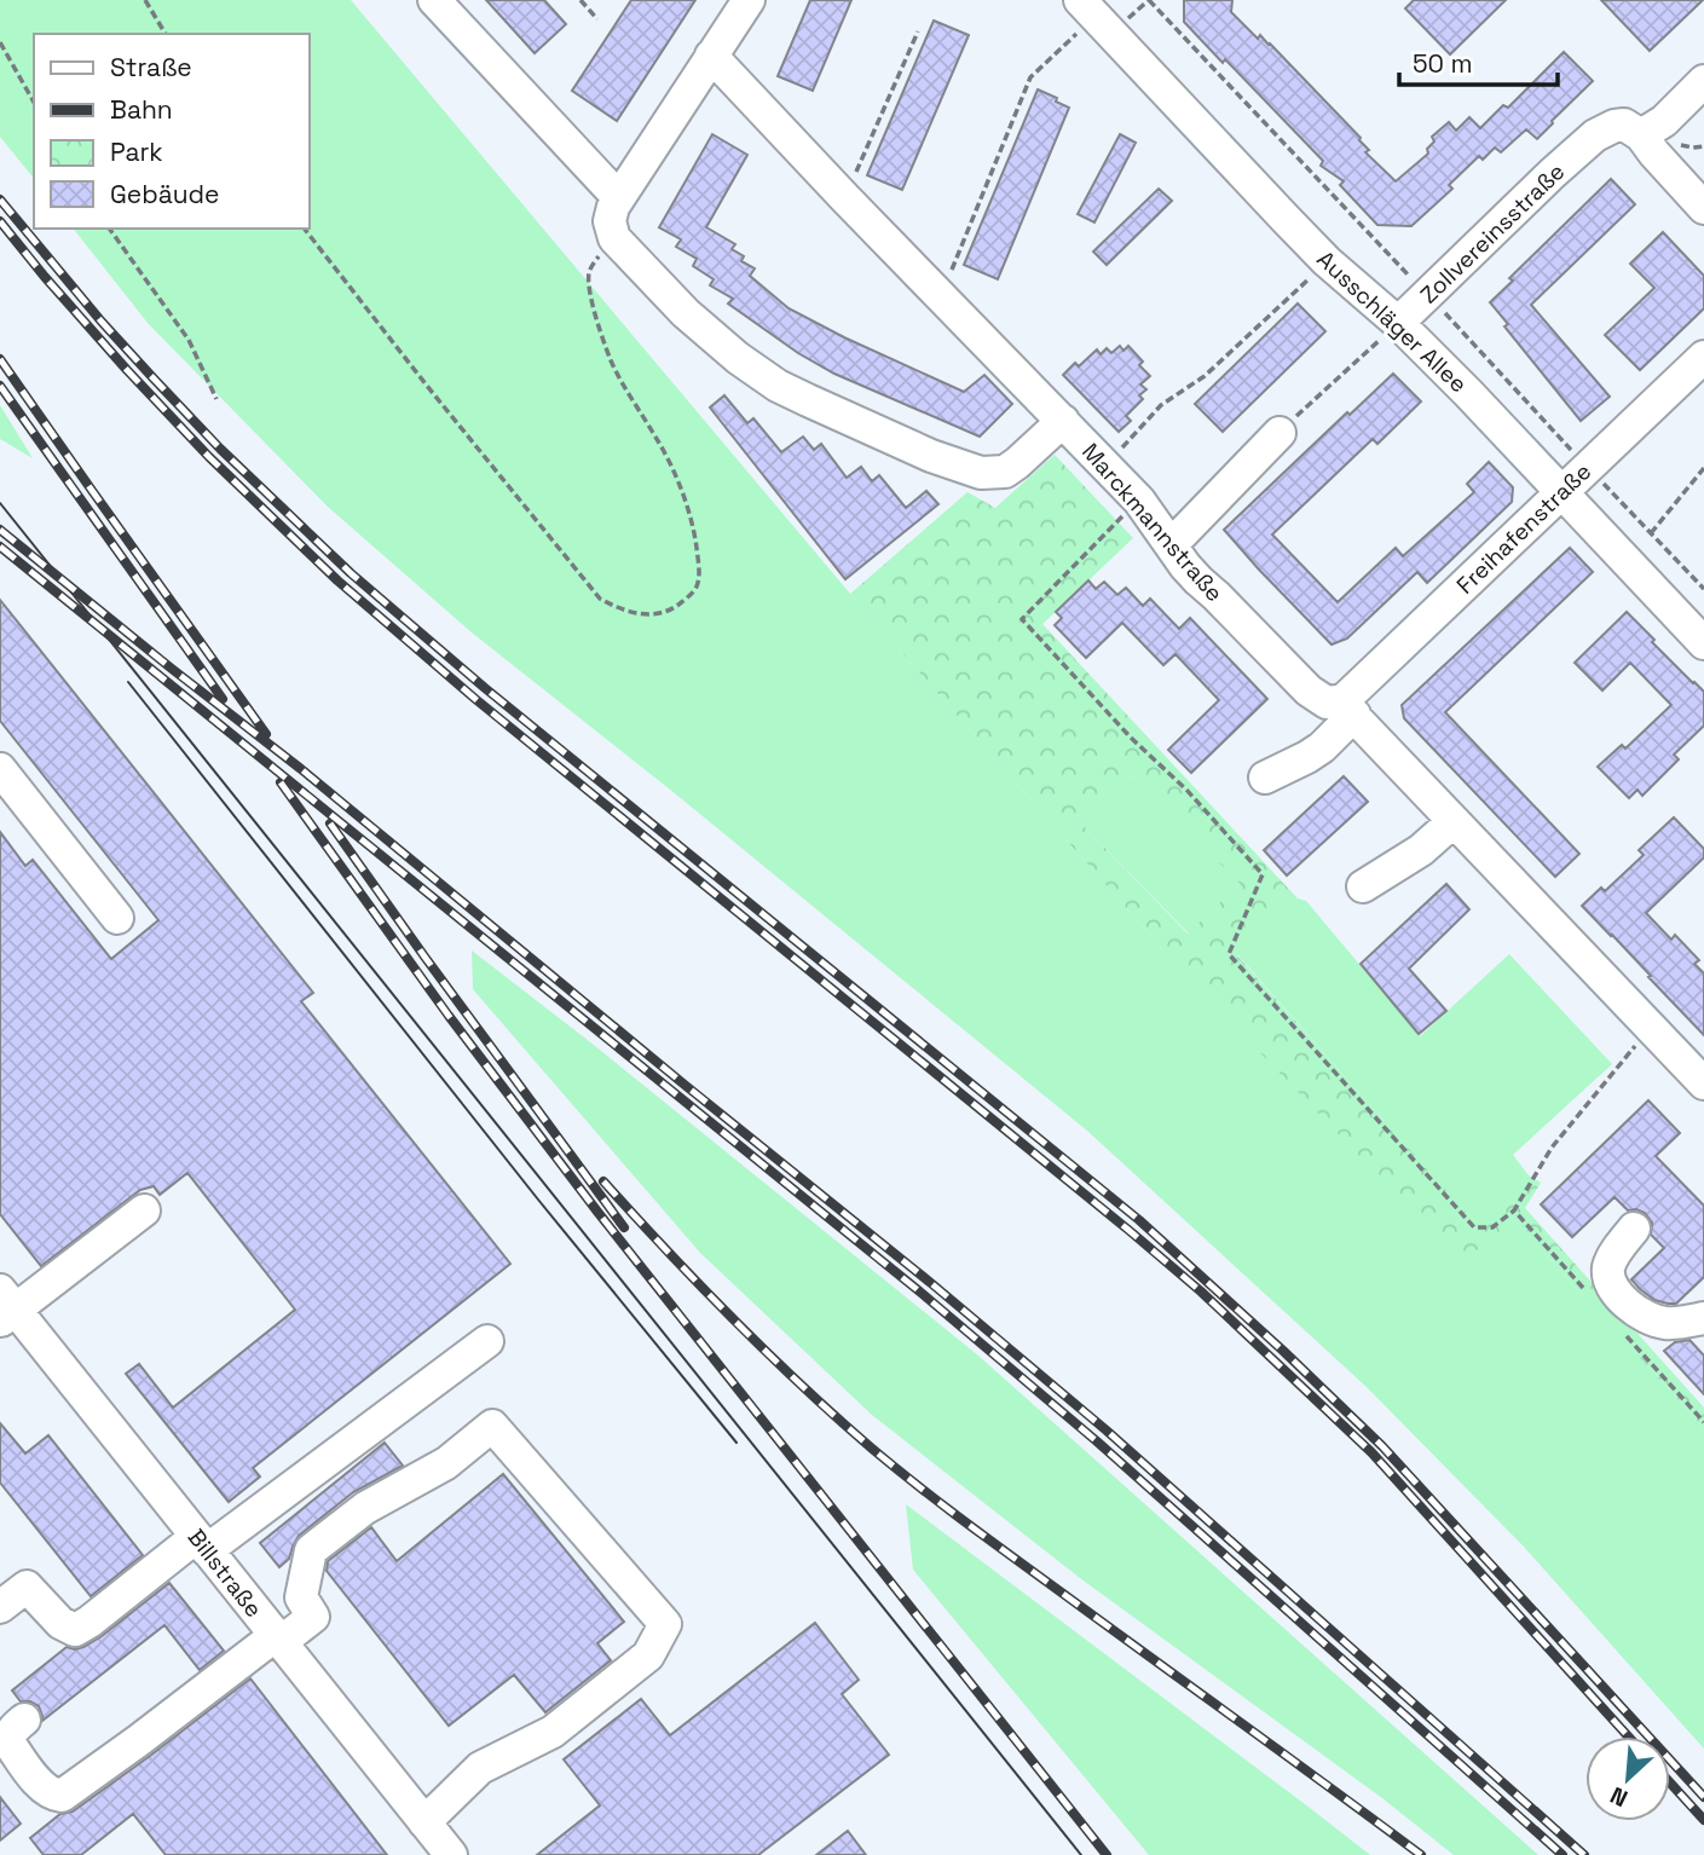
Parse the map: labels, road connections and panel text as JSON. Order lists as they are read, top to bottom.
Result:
{
  "streets": {
    "street": [
      "Zollvereinsstraße",
      "Ausschläger Allee",
      "Marckmannstraße",
      "Freihafenstraße",
      "Billstraße"
    ]
  },
  "crossings": [
    ["Zollvereinsstraße", "Ausschläger Allee"],
    ["Ausschläger Allee", "Freihafenstraße"],
    ["Marckmannstraße", "Freihafenstraße"]
  ],
  "legend": [
    "Straße",
    "Bahn",
    "Park",
    "Gebäude"
  ],
  "scale_bar": "50 m",
  "north": "bottom left"
}
